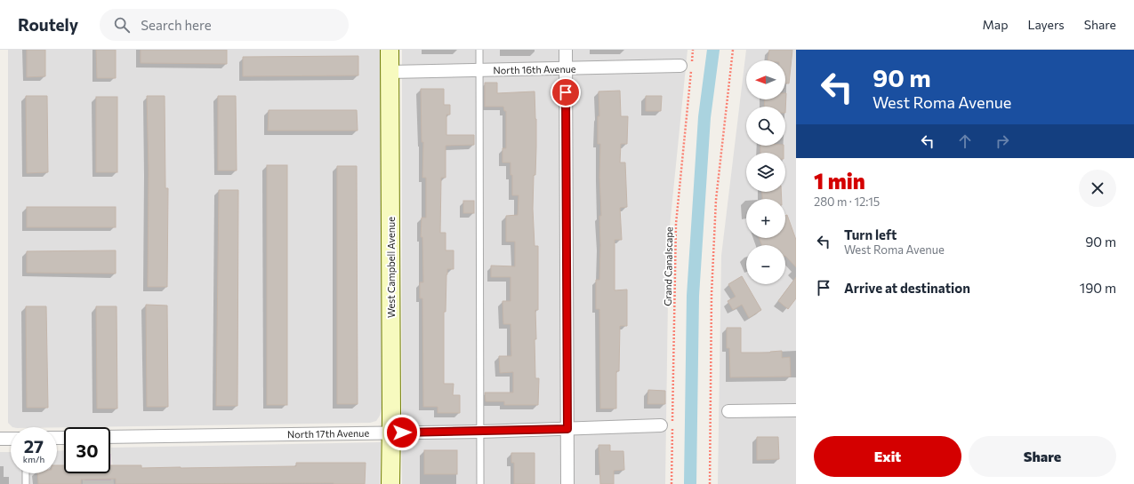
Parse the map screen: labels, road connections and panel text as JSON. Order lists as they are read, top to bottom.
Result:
{
  "streets": {
    "street": ["North 16th Avenue", "West Campbell Avenue", "North 17th Avenue"],
    "path": ["Grand Canalscape"]
  },
  "crossings": [
    ["North 16th Avenue", "West Campbell Avenue"],
    ["West Campbell Avenue", "North 17th Avenue"]
  ],
  "north": "left",
  "page": {
    "header": "Routely",
    "search": "Search here",
    "nav": ["Map", "Layers", "Share"],
    "turn": ["90 m", "West Roma Avenue"],
    "map_buttons": ["+", "−"],
    "heading": ["1 min", "280 m · 12:15"],
    "list": [
      {
        "name": "Turn left",
        "note": "West Roma Avenue",
        "value": "90 m"
      },
      {
        "name": "Arrive at destination",
        "value": "190 m"
      }
    ],
    "speed": "27 km/h",
    "limit": "30",
    "buttons": ["Exit", "Share"]
  }
}
